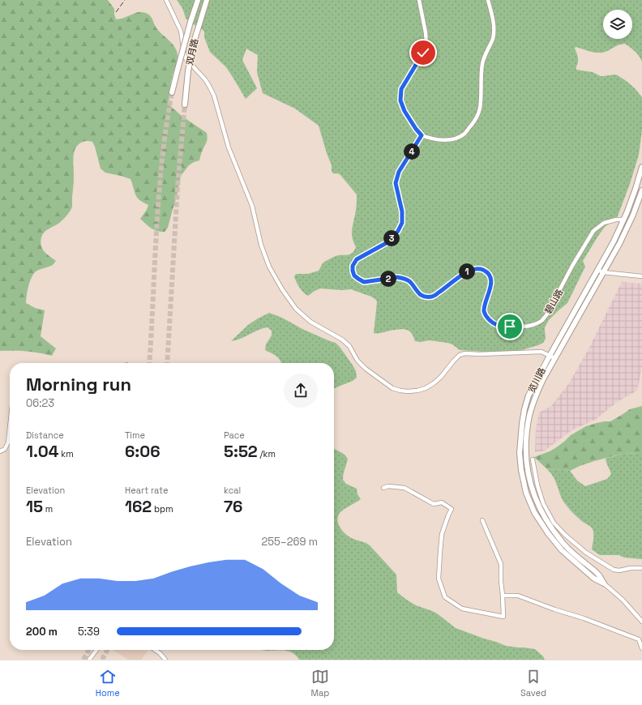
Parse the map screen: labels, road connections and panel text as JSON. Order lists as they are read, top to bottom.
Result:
{
  "streets": {
    "street": ["双月路", "碧山路", "览川路"]
  },
  "crossings": [
    ["碧山路", "览川路"]
  ],
  "page": {
    "pins": [
      "4",
      "3",
      "1",
      "2"
    ],
    "heading": ["Morning run", "06:23"],
    "stats": [
      ["Distance", "1.04 km"],
      ["Time", "6:06"],
      ["Pace", "5:52 /km"],
      ["Elevation", "15 m"],
      ["Heart rate", "162 bpm"],
      ["kcal", "76"]
    ],
    "chart": ["Elevation", "255–269 m"],
    "list": [
      {
        "name": "200 m",
        "note": "5:39"
      }
    ],
    "tabs": ["Home", "Map", "Saved"]
  }
}
